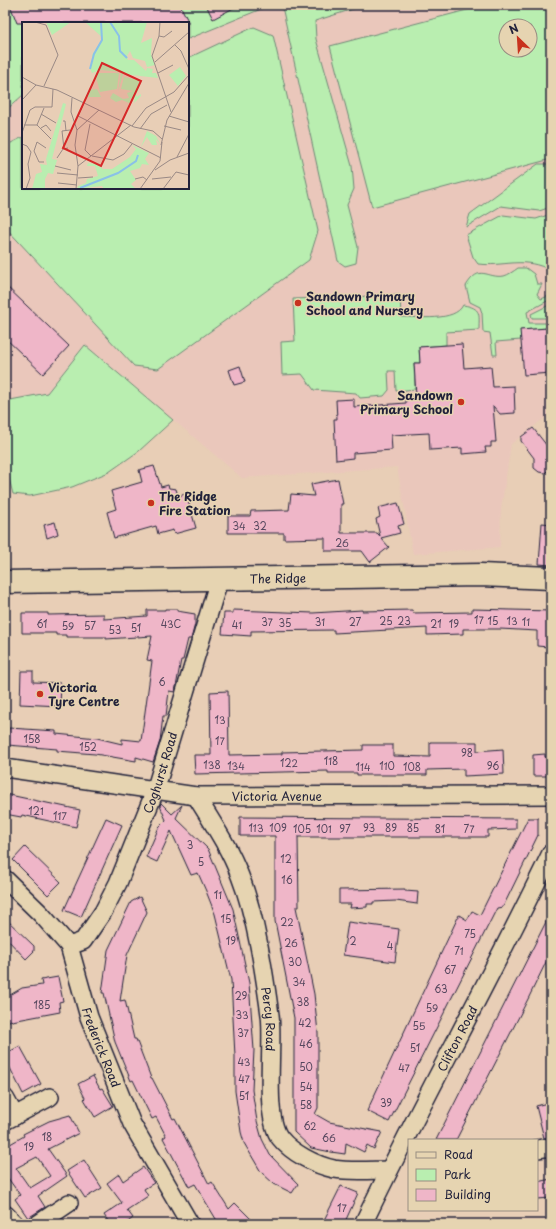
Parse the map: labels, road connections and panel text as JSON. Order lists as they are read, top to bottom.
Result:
{
  "streets": {
    "main road": ["The Ridge"],
    "street": [
      "Coghurst Road",
      "Victoria Avenue",
      "Percy Road",
      "Clifton Road",
      "Frederick Road"
    ]
  },
  "crossings": [
    ["The Ridge", "Coghurst Road"],
    ["Coghurst Road", "Victoria Avenue"],
    ["Coghurst Road", "Frederick Road"],
    ["Victoria Avenue", "Percy Road"],
    ["Percy Road", "Clifton Road"]
  ],
  "places": [
    "Sandown Primary School and Nursery",
    "Sandown Primary School",
    "The Ridge Fire Station",
    "Victoria Tyre Centre"
  ],
  "house_numbers": [
    "34",
    "32",
    "26",
    "17",
    "25",
    "23",
    "15",
    "13",
    "37",
    "31",
    "27",
    "11",
    "35",
    "61",
    "43C",
    "21",
    "19",
    "41",
    "59",
    "57",
    "51",
    "53",
    "6",
    "13",
    "158",
    "17",
    "152",
    "98",
    "118",
    "122",
    "138",
    "134",
    "110",
    "96",
    "114",
    "108",
    "121",
    "117",
    "113",
    "109",
    "93",
    "89",
    "85",
    "105",
    "101",
    "97",
    "81",
    "77",
    "3",
    "12",
    "5",
    "16",
    "11",
    "15",
    "22",
    "75",
    "19",
    "2",
    "26",
    "4",
    "71",
    "30",
    "67",
    "34",
    "63",
    "29",
    "38",
    "185",
    "59",
    "33",
    "42",
    "55",
    "37",
    "46",
    "51",
    "43",
    "50",
    "47",
    "47",
    "54",
    "51",
    "39",
    "58",
    "62",
    "18",
    "66",
    "19",
    "17"
  ],
  "legend": ["Road", "Park", "Building"],
  "north": "top left"
}
